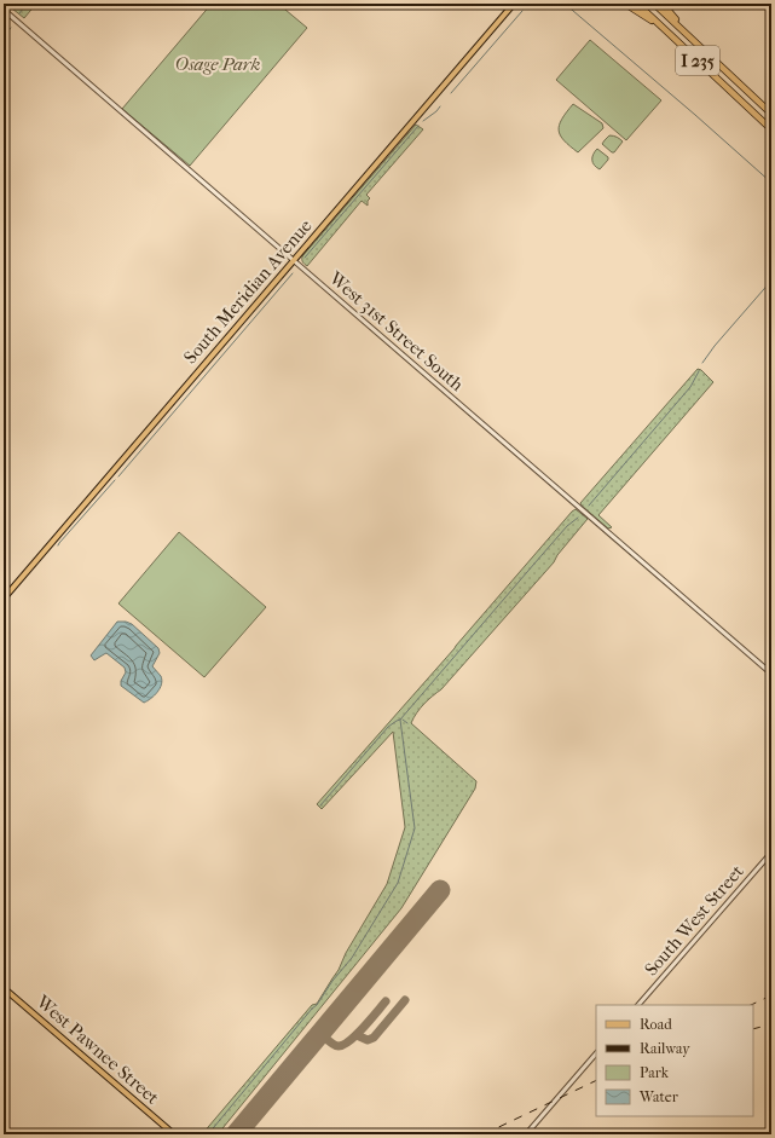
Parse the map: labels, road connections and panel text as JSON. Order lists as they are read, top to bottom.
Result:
{
  "streets": {
    "highway": ["I 235"],
    "main road": ["South Meridian Avenue", "West Pawnee Street"],
    "street": ["West 31st Street South", "South West Street"]
  },
  "crossings": [
    ["South Meridian Avenue", "West 31st Street South"]
  ],
  "parks": ["Osage Park"],
  "legend": [
    "Road",
    "Railway",
    "Park",
    "Water"
  ]
}
